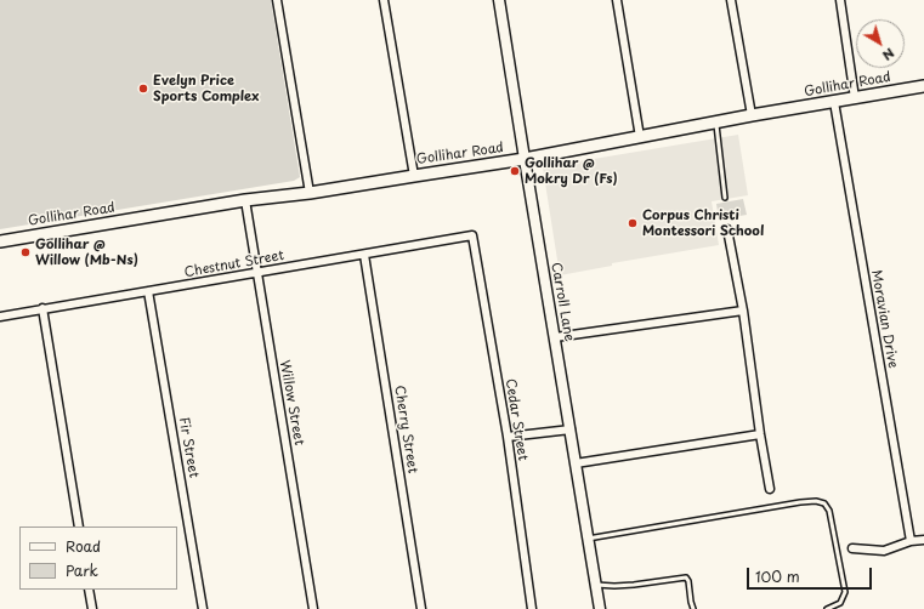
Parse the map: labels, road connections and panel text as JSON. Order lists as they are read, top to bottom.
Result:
{
  "streets": {
    "main road": ["Gollihar Road"],
    "street": [
      "Chestnut Street",
      "Carroll Lane",
      "Moravian Drive",
      "Willow Street",
      "Cedar Street",
      "Cherry Street",
      "Fir Street"
    ]
  },
  "crossings": [
    ["Gollihar Road", "Carroll Lane"],
    ["Gollihar Road", "Moravian Drive"],
    ["Gollihar Road", "Willow Street"],
    ["Chestnut Street", "Willow Street"],
    ["Chestnut Street", "Cedar Street"],
    ["Chestnut Street", "Cherry Street"],
    ["Chestnut Street", "Fir Street"]
  ],
  "places": [
    "Evelyn Price Sports Complex",
    "Gollihar @ Mokry Dr (Fs)",
    "Corpus Christi Montessori School",
    "Gollihar @ Willow (Mb-Ns)"
  ],
  "legend": ["Road", "Park"],
  "scale_bar": "100 m",
  "north": "bottom right"
}
